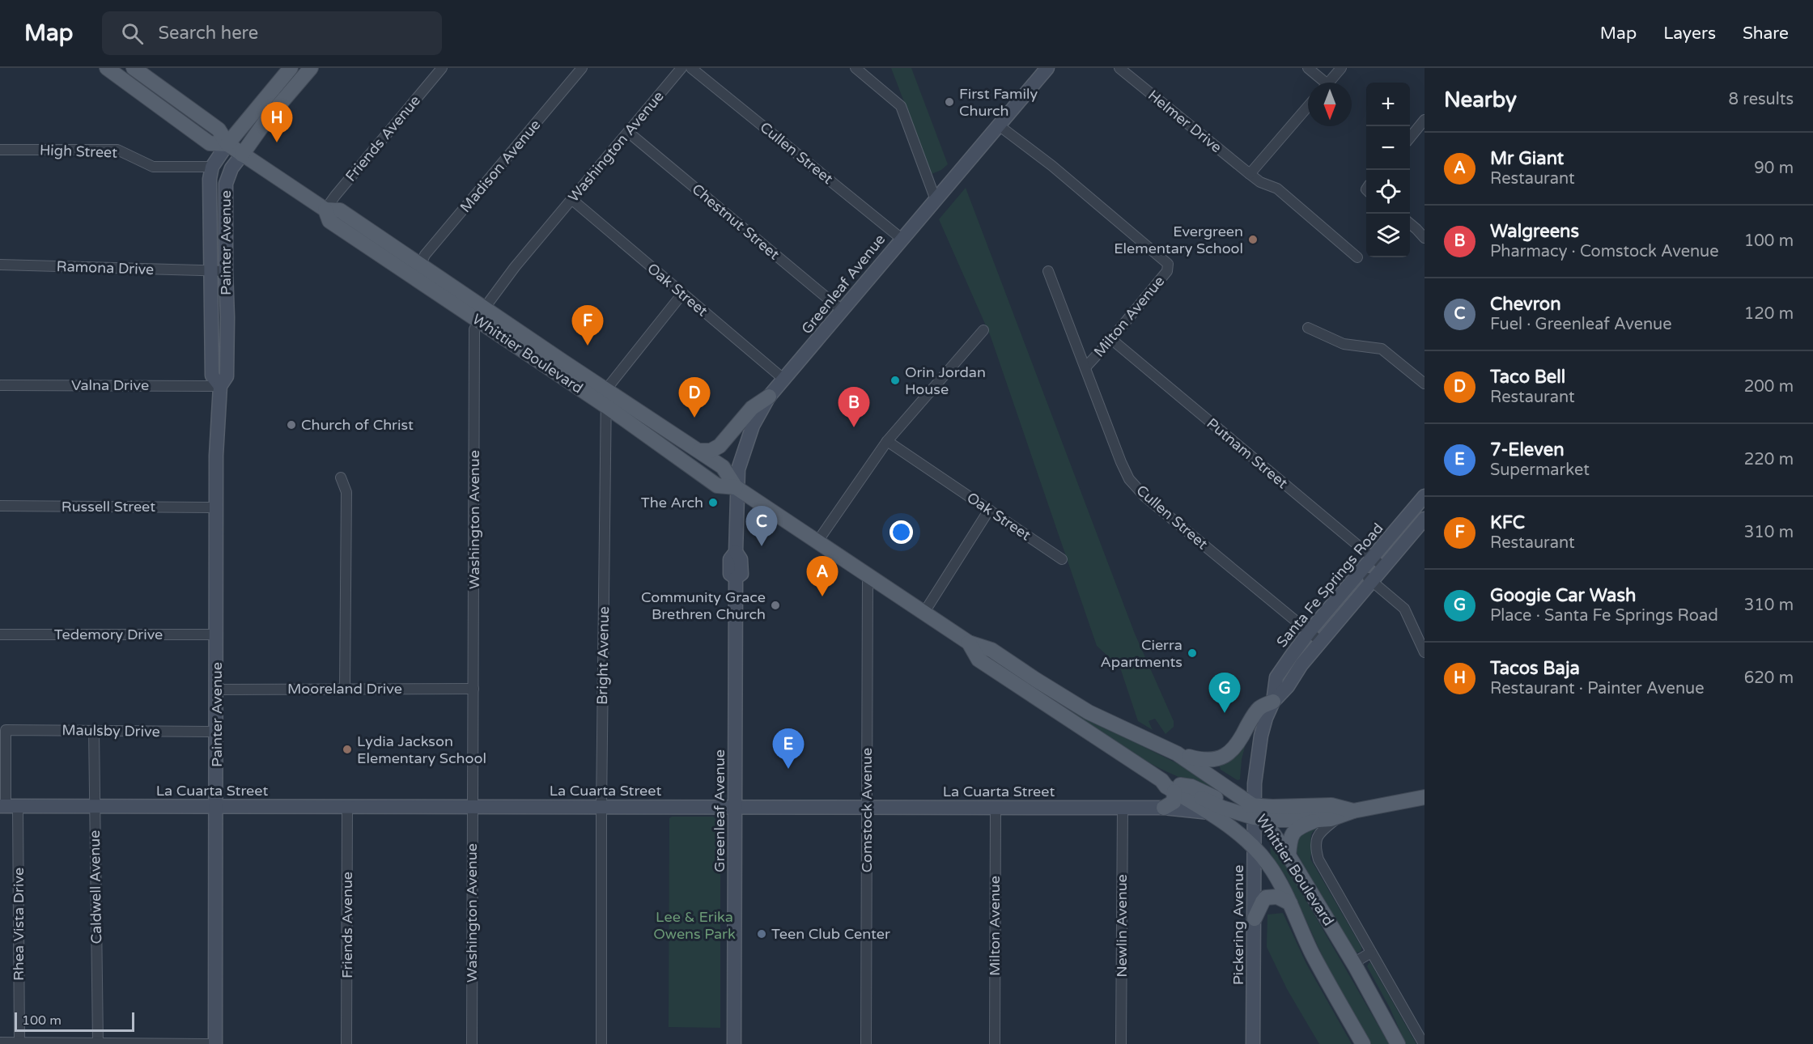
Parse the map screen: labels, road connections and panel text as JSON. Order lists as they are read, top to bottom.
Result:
{
  "streets": {
    "main road": ["Painter Avenue", "Whittier Boulevard"],
    "street": [
      "Helmer Drive",
      "Friends Avenue",
      "Washington Avenue",
      "High Street",
      "Cullen Street",
      "Madison Avenue",
      "Chestnut Street",
      "Ramona Drive",
      "Greenleaf Avenue",
      "Oak Street",
      "Milton Avenue",
      "Valna Drive",
      "Putnam Street",
      "Russell Street",
      "Santa Fe Springs Road",
      "Tedemory Drive",
      "Bright Avenue",
      "Mooreland Drive",
      "Maulsby Drive",
      "La Cuarta Street",
      "Comstock Avenue",
      "Caldwell Avenue",
      "Rhea Vista Drive",
      "Pickering Avenue",
      "Newlin Avenue"
    ]
  },
  "crossings": [
    ["Friends Avenue", "Whittier Boulevard"],
    ["Friends Avenue", "La Cuarta Street"],
    ["Washington Avenue", "Chestnut Street"],
    ["Washington Avenue", "Oak Street"],
    ["Washington Avenue", "Whittier Boulevard"],
    ["Washington Avenue", "Mooreland Drive"],
    ["Washington Avenue", "La Cuarta Street"],
    ["High Street", "Painter Avenue"],
    ["Cullen Street", "Greenleaf Avenue"],
    ["Cullen Street", "Milton Avenue"],
    ["Cullen Street", "Santa Fe Springs Road"],
    ["Madison Avenue", "Whittier Boulevard"],
    ["Chestnut Street", "Greenleaf Avenue"],
    ["Painter Avenue", "Ramona Drive"],
    ["Painter Avenue", "Whittier Boulevard"],
    ["Painter Avenue", "Valna Drive"],
    ["Painter Avenue", "Russell Street"],
    ["Painter Avenue", "Tedemory Drive"],
    ["Painter Avenue", "Mooreland Drive"],
    ["Painter Avenue", "Maulsby Drive"],
    ["Painter Avenue", "La Cuarta Street"],
    ["Greenleaf Avenue", "Oak Street"],
    ["Greenleaf Avenue", "Milton Avenue"],
    ["Greenleaf Avenue", "Whittier Boulevard"],
    ["Greenleaf Avenue", "La Cuarta Street"],
    ["Milton Avenue", "Putnam Street"],
    ["Milton Avenue", "La Cuarta Street"],
    ["Whittier Boulevard", "Santa Fe Springs Road"],
    ["Whittier Boulevard", "Bright Avenue"],
    ["Whittier Boulevard", "La Cuarta Street"],
    ["Whittier Boulevard", "Comstock Avenue"],
    ["Whittier Boulevard", "Pickering Avenue"],
    ["Putnam Street", "Santa Fe Springs Road"],
    ["Santa Fe Springs Road", "Pickering Avenue"],
    ["Bright Avenue", "La Cuarta Street"],
    ["Maulsby Drive", "Caldwell Avenue"],
    ["Maulsby Drive", "Rhea Vista Drive"],
    ["La Cuarta Street", "Comstock Avenue"],
    ["La Cuarta Street", "Caldwell Avenue"],
    ["La Cuarta Street", "Rhea Vista Drive"],
    ["La Cuarta Street", "Newlin Avenue"]
  ],
  "parks": ["Lee & Erika Owens Park"],
  "places": [
    "First Family Church",
    "Evergreen Elementary School",
    "Orin Jordan House",
    "Church of Christ",
    "The Arch",
    "Community Grace Brethren Church",
    "Cierra Apartments",
    "Lydia Jackson Elementary School",
    "Teen Club Center"
  ],
  "scale_bar": "100 m",
  "north": "bottom",
  "page": {
    "header": "Map",
    "search": "Search here",
    "nav": ["Map", "Layers", "Share"],
    "heading": ["Nearby", "8 results"],
    "map_buttons": ["+", "−"],
    "pins": [
      "H",
      "F",
      "D",
      "B",
      "C",
      "A",
      "G",
      "E"
    ],
    "list": [
      {
        "mark": "A",
        "name": "Mr Giant",
        "note": "Restaurant",
        "value": "90 m"
      },
      {
        "mark": "B",
        "name": "Walgreens",
        "note": "Pharmacy · Comstock Avenue",
        "value": "100 m"
      },
      {
        "mark": "C",
        "name": "Chevron",
        "note": "Fuel · Greenleaf Avenue",
        "value": "120 m"
      },
      {
        "mark": "D",
        "name": "Taco Bell",
        "note": "Restaurant",
        "value": "200 m"
      },
      {
        "mark": "E",
        "name": "7-Eleven",
        "note": "Supermarket",
        "value": "220 m"
      },
      {
        "mark": "F",
        "name": "KFC",
        "note": "Restaurant",
        "value": "310 m"
      },
      {
        "mark": "G",
        "name": "Googie Car Wash",
        "note": "Place · Santa Fe Springs Road",
        "value": "310 m"
      },
      {
        "mark": "H",
        "name": "Tacos Baja",
        "note": "Restaurant · Painter Avenue",
        "value": "620 m"
      }
    ],
    "scale": "100 m"
  }
}
